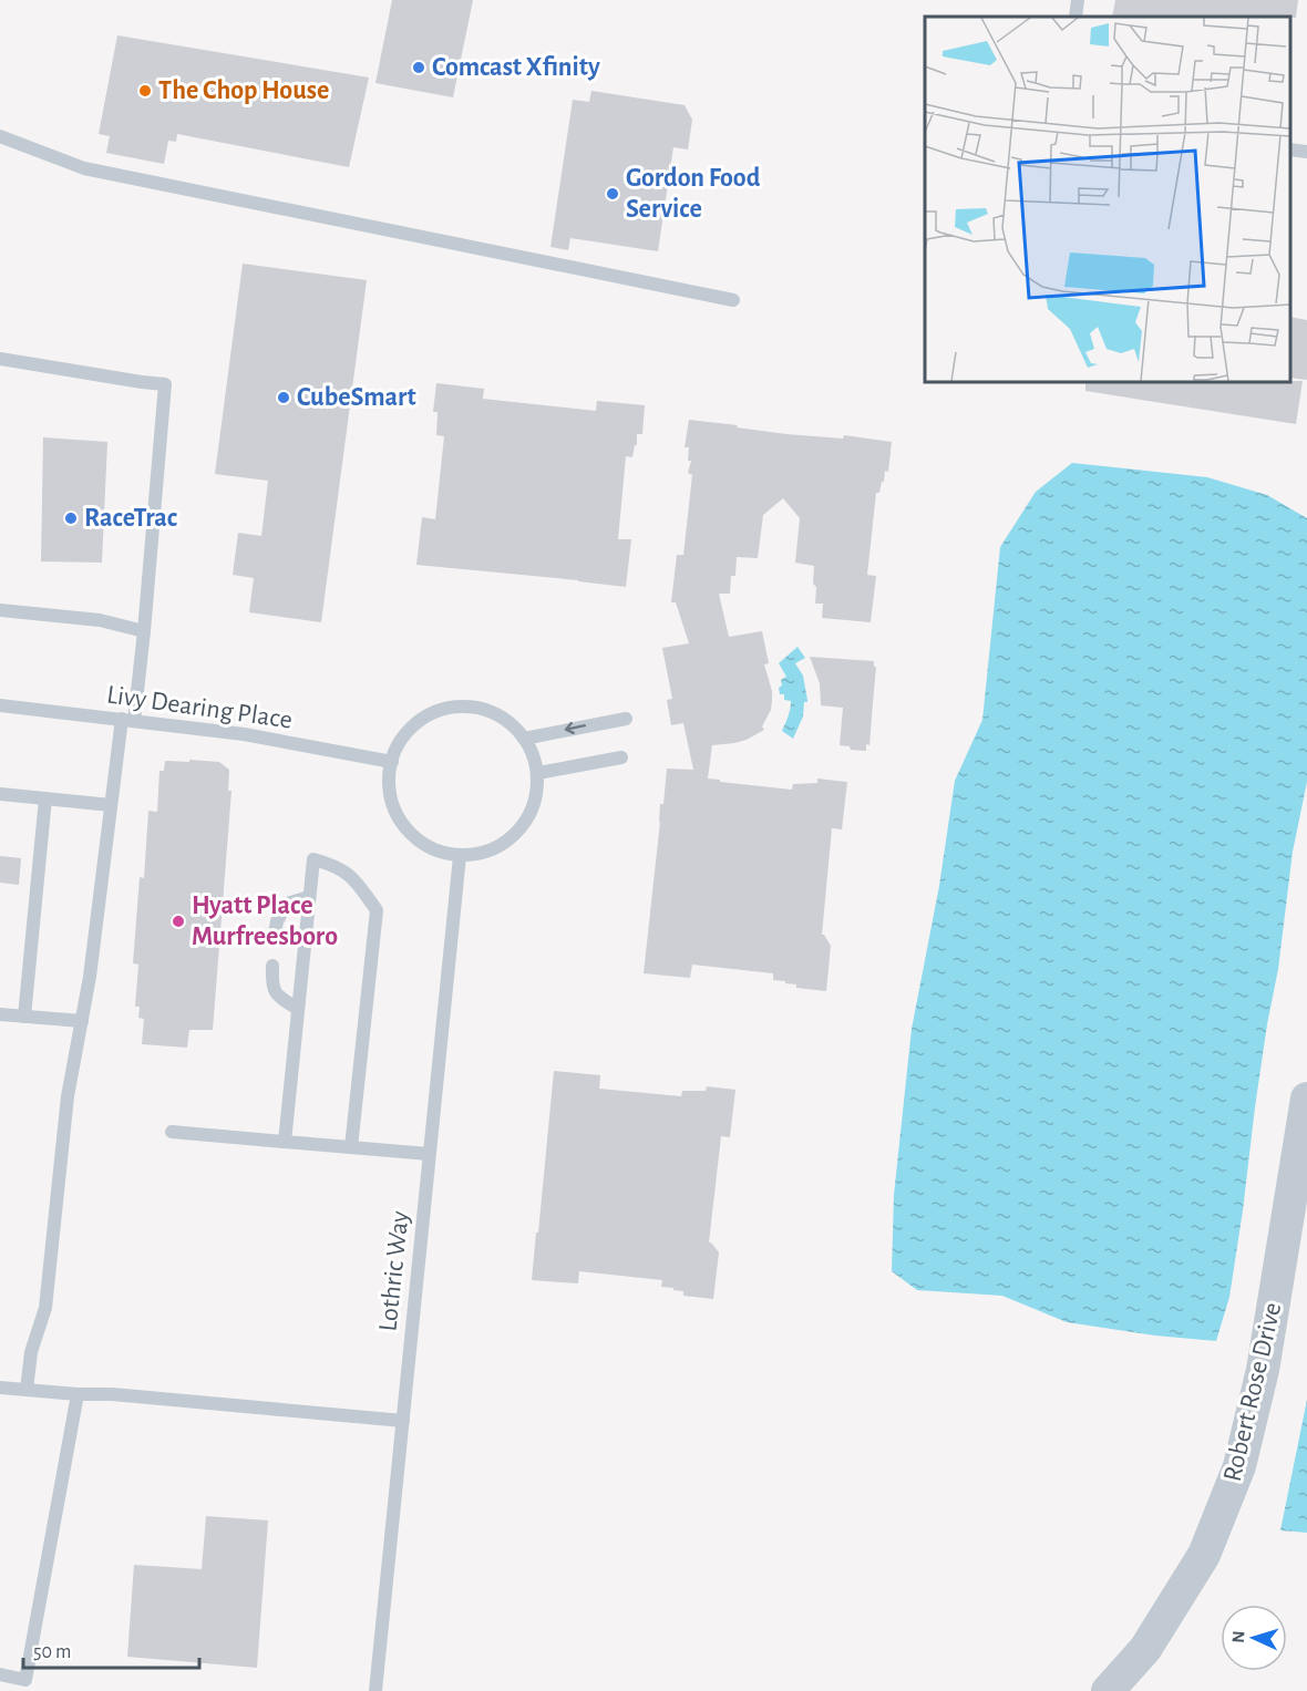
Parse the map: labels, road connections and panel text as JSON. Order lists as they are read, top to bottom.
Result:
{
  "streets": {
    "street": ["Robert Rose Drive"],
    "lane": ["Livy Dearing Place", "Lothric Way"]
  },
  "crossings": [
    ["Livy Dearing Place", "Lothric Way"]
  ],
  "places": [
    "Comcast Xfinity",
    "The Chop House",
    "Gordon Food Service",
    "CubeSmart",
    "RaceTrac",
    "Hyatt Place Murfreesboro"
  ],
  "scale_bar": "50 m",
  "north": "left"
}
